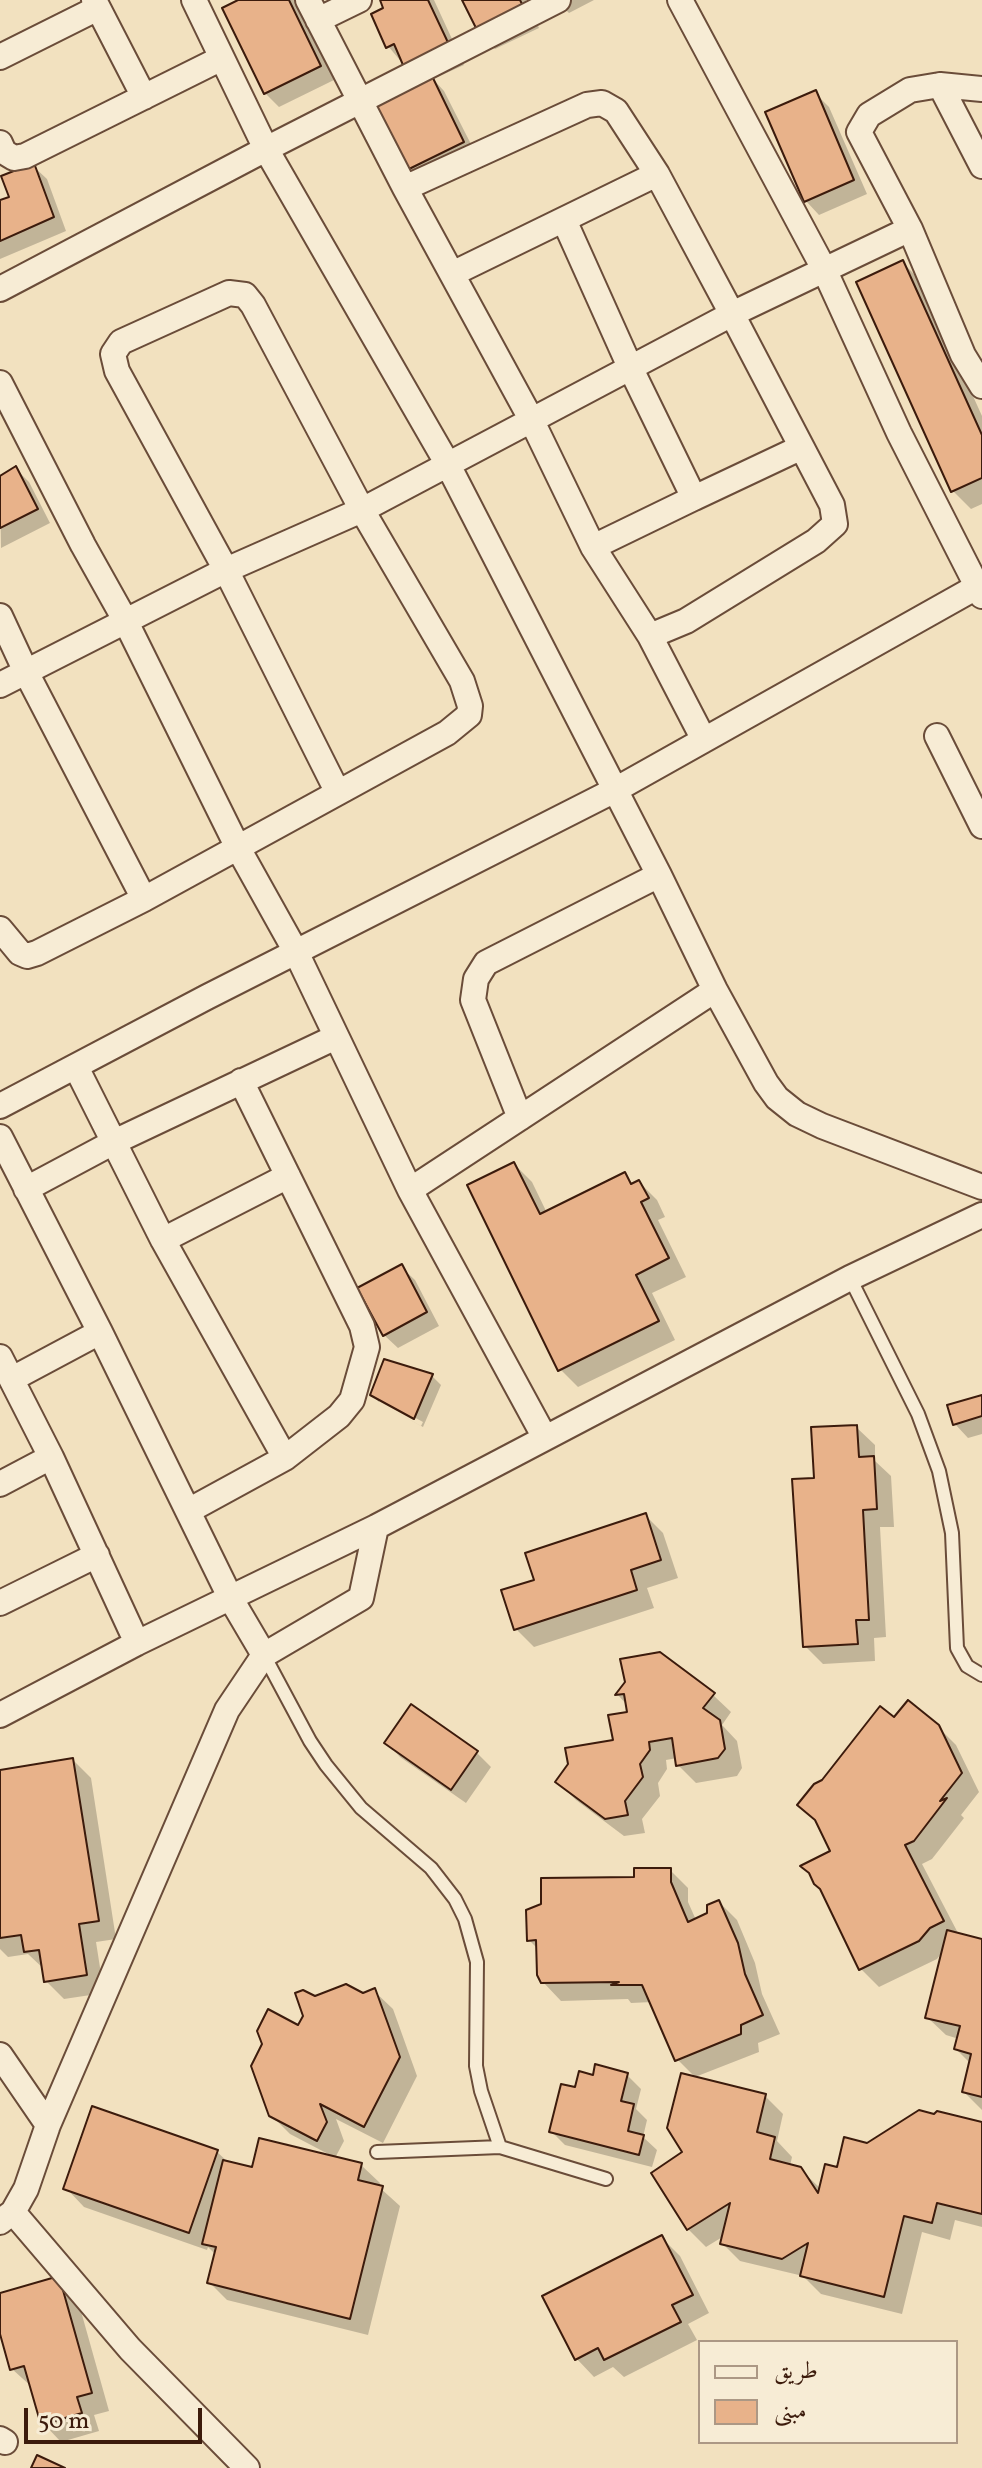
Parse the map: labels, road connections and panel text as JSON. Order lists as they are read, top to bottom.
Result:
{
  "legend": ["طريق", "مبنى"],
  "scale_bar": "50 m"
}
